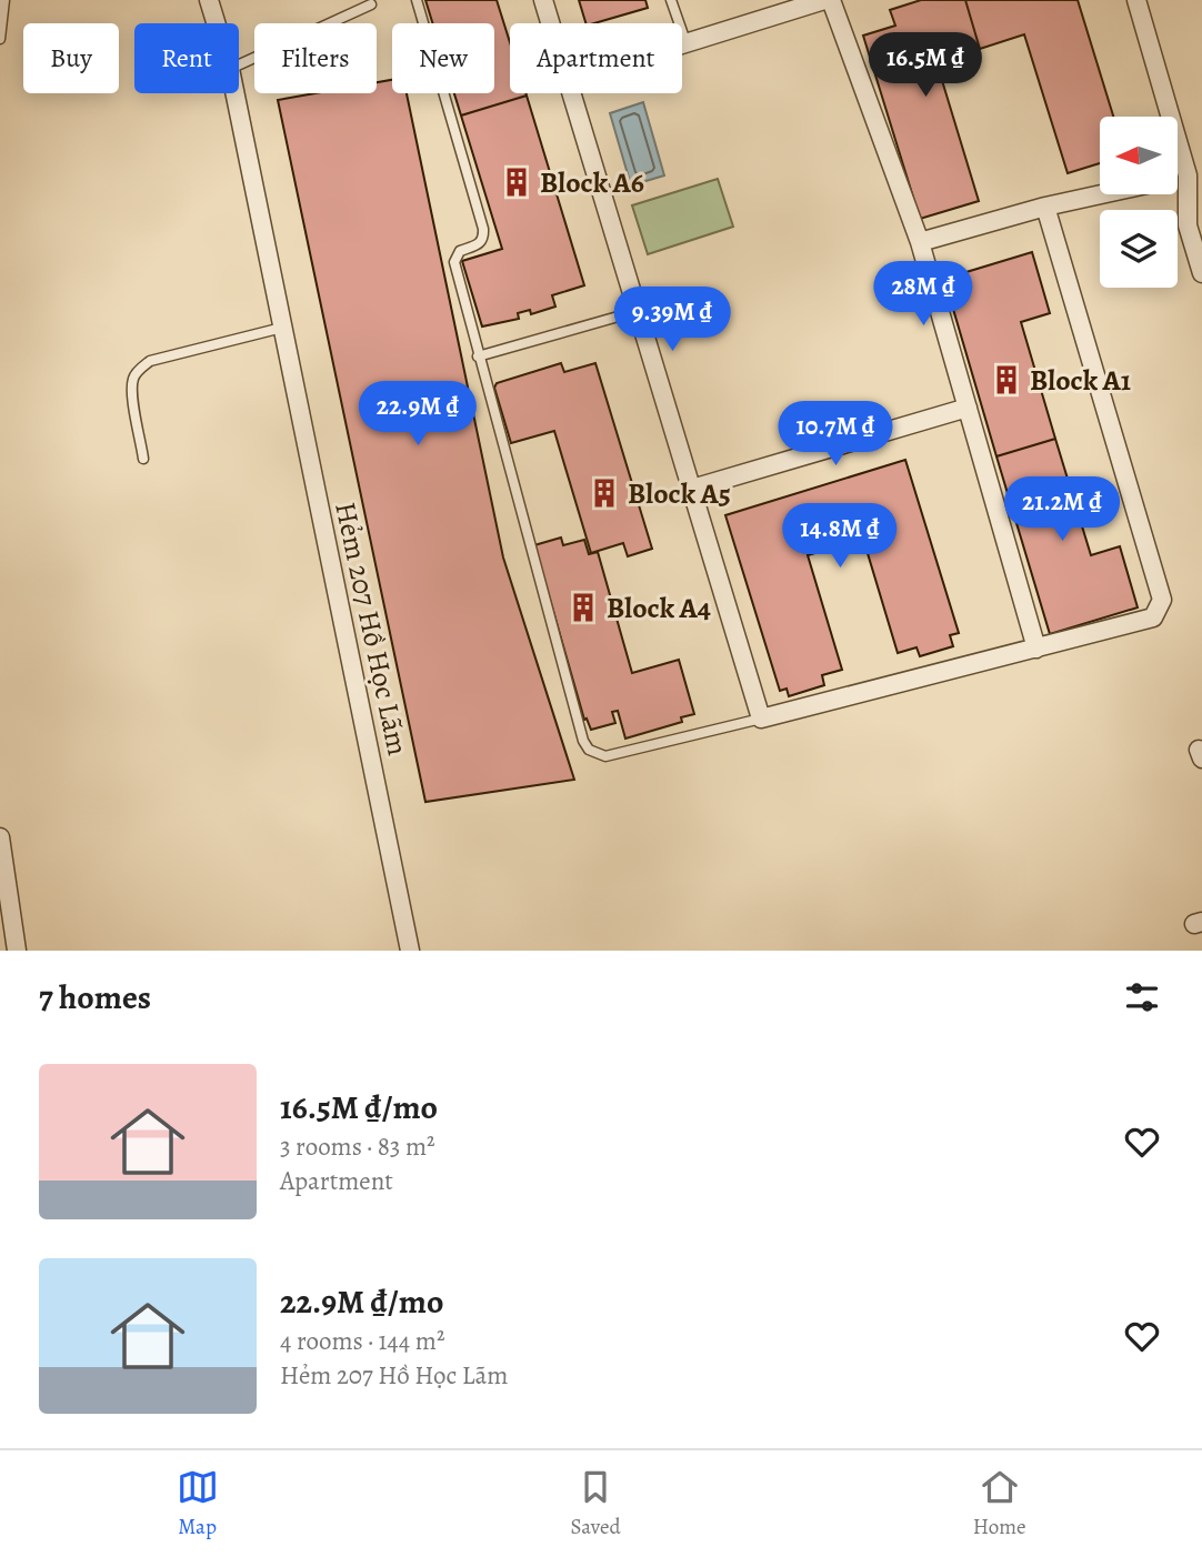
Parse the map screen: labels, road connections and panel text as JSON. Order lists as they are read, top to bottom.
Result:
{
  "streets": {
    "street": ["Hẻm 207 Hồ Học Lãm"]
  },
  "places": {
    "building": [
      "Block A6",
      "Block A1",
      "Block A5",
      "Block A4"
    ]
  },
  "north": "left",
  "page": {
    "chip": [
      "Buy",
      "Rent",
      "Filters",
      "New",
      "Apartment"
    ],
    "price": [
      "16.5M ₫",
      "28M ₫",
      "9.39M ₫",
      "22.9M ₫",
      "10.7M ₫",
      "21.2M ₫",
      "14.8M ₫"
    ],
    "heading": "7 homes",
    "list": [
      {
        "name": "16.5M ₫/mo",
        "note": "3 rooms · 83 m² · Apartment"
      },
      {
        "name": "22.9M ₫/mo",
        "note": "4 rooms · 144 m² · Hẻm 207 Hồ Học Lãm"
      }
    ],
    "tabs": ["Map", "Saved", "Home"]
  }
}
